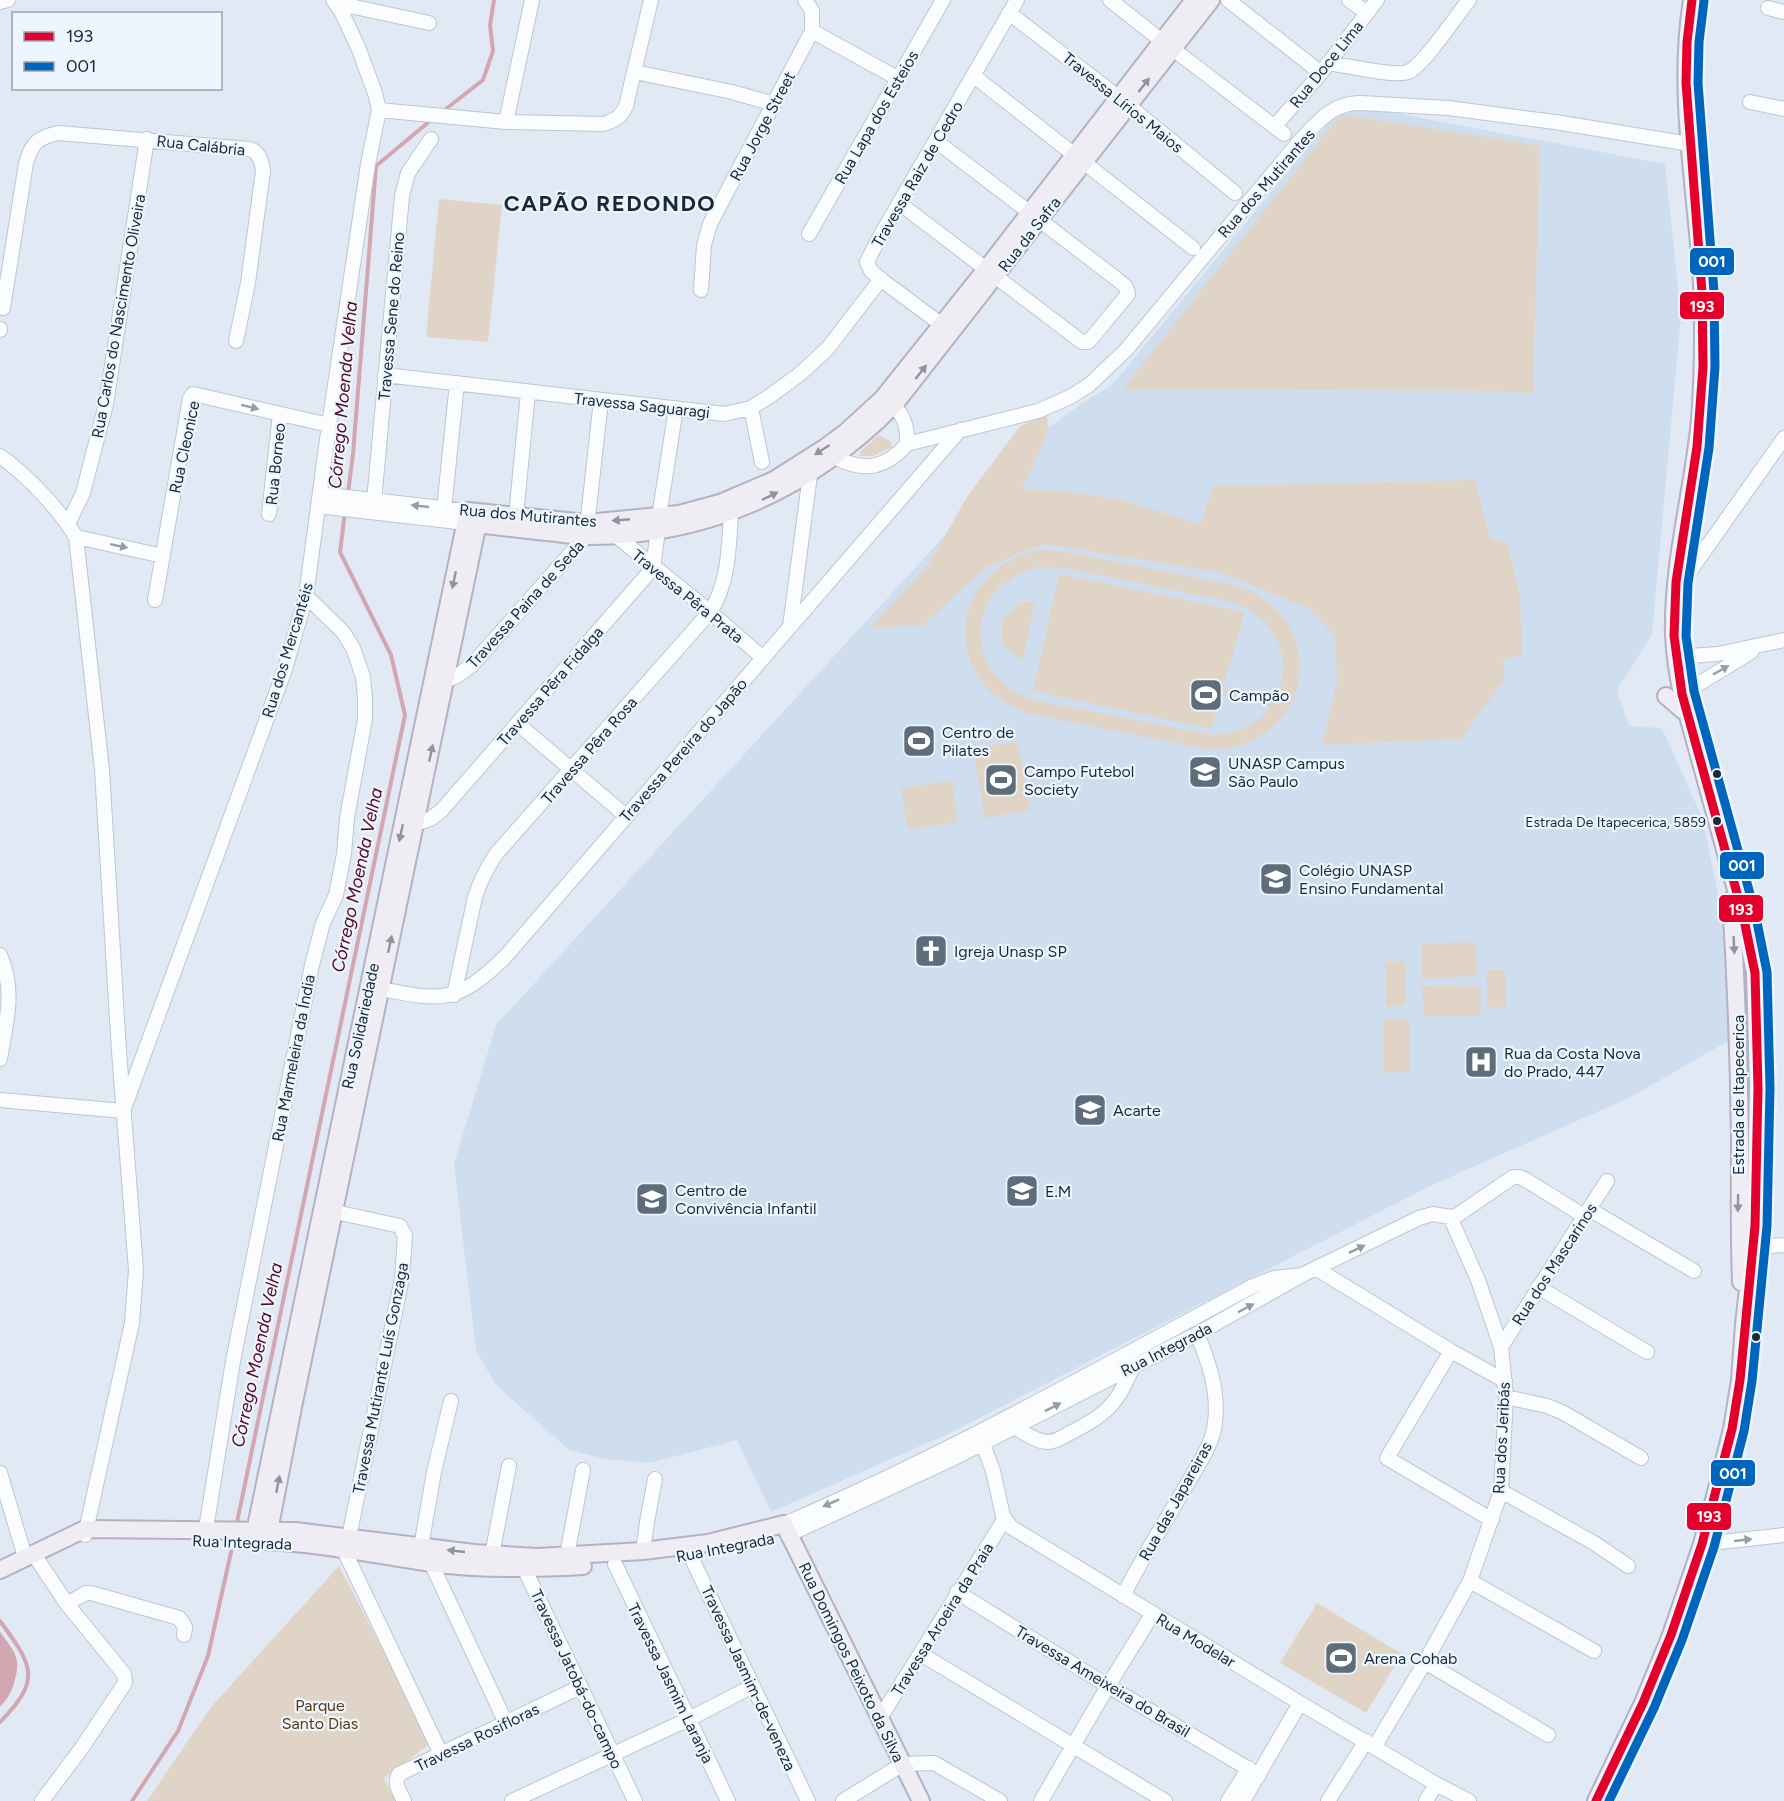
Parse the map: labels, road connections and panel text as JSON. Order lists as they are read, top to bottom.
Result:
{
  "streets": {
    "main road": [
      "Rua dos Mutirantes",
      "Rua da Safra",
      "Rua Solidariedade",
      "Estrada de Itapecerica",
      "Rua Integrada",
      "Rua Domingos Peixoto da Silva"
    ],
    "street": [
      "Rua Doce Lima",
      "Travessa Lírios Maios",
      "Rua Lapa dos Esteios",
      "Rua Jorge Street",
      "Rua Calábria",
      "Travessa Raiz de Cedro",
      "Rua Carlos do Nascimento Oliveira",
      "Travessa Sene do Reino",
      "Travessa Saguaragi",
      "Rua Cleonice",
      "Rua Borneo",
      "Travessa Pêra Prata",
      "Travessa Paina de Seda",
      "Rua dos Mercantéis",
      "Travessa Pêra Fidalga",
      "Travessa Pêra Rosa",
      "Travessa Pereira do Japão",
      "Rua Marmeleira da Índia",
      "Rua dos Mascarinos",
      "Travessa Mutirante Luís Gonzaga",
      "Rua dos Jeribás",
      "Rua das Japareiras",
      "Travessa Aroeira da Praia",
      "Rua Modelar",
      "Travessa Jasmim-de-veneza",
      "Travessa Jatobá-do-campo",
      "Travessa Ameixeira do Brasil",
      "Travessa Jasmim Laranja",
      "Travessa Rosifloras"
    ]
  },
  "crossings": [
    ["Rua Doce Lima", "Rua da Safra"],
    ["Travessa Lírios Maios", "Travessa Raiz de Cedro"],
    ["Travessa Lírios Maios", "Rua da Safra"],
    ["Rua Calábria", "Rua Carlos do Nascimento Oliveira"],
    ["Travessa Raiz de Cedro", "Rua da Safra"],
    ["Travessa Raiz de Cedro", "Travessa Saguaragi"],
    ["Rua dos Mutirantes", "Rua da Safra"],
    ["Rua dos Mutirantes", "Travessa Sene do Reino"],
    ["Rua dos Mutirantes", "Travessa Pêra Prata"],
    ["Rua dos Mutirantes", "Travessa Paina de Seda"],
    ["Rua dos Mutirantes", "Rua dos Mercantéis"],
    ["Rua dos Mutirantes", "Travessa Pêra Rosa"],
    ["Rua dos Mutirantes", "Travessa Pereira do Japão"],
    ["Rua dos Mutirantes", "Rua Solidariedade"],
    ["Rua dos Mutirantes", "Estrada de Itapecerica"],
    ["Travessa Sene do Reino", "Travessa Saguaragi"],
    ["Rua Cleonice", "Rua Borneo"],
    ["Rua Cleonice", "Rua dos Mercantéis"],
    ["Travessa Pêra Prata", "Travessa Pêra Fidalga"],
    ["Travessa Pêra Prata", "Travessa Pêra Rosa"],
    ["Travessa Pêra Prata", "Travessa Pereira do Japão"],
    ["Travessa Paina de Seda", "Rua Solidariedade"],
    ["Rua dos Mercantéis", "Rua Marmeleira da Índia"],
    ["Travessa Pêra Fidalga", "Rua Solidariedade"],
    ["Travessa Pêra Rosa", "Travessa Pereira do Japão"],
    ["Travessa Pereira do Japão", "Rua Solidariedade"],
    ["Rua Solidariedade", "Rua Integrada"],
    ["Rua Solidariedade", "Travessa Mutirante Luís Gonzaga"],
    ["Rua Marmeleira da Índia", "Rua Integrada"],
    ["Rua dos Mascarinos", "Rua Integrada"],
    ["Rua dos Mascarinos", "Rua dos Jeribás"],
    ["Rua Integrada", "Travessa Mutirante Luís Gonzaga"],
    ["Rua Integrada", "Rua dos Jeribás"],
    ["Rua Integrada", "Rua das Japareiras"],
    ["Rua Integrada", "Rua Domingos Peixoto da Silva"],
    ["Rua Integrada", "Travessa Jasmim-de-veneza"],
    ["Rua Integrada", "Travessa Jatobá-do-campo"],
    ["Rua Integrada", "Travessa Jasmim Laranja"],
    ["Rua dos Jeribás", "Rua Modelar"],
    ["Rua das Japareiras", "Rua Modelar"],
    ["Travessa Aroeira da Praia", "Rua Modelar"],
    ["Travessa Aroeira da Praia", "Rua Domingos Peixoto da Silva"],
    ["Travessa Aroeira da Praia", "Travessa Ameixeira do Brasil"],
    ["Travessa Jatobá-do-campo", "Travessa Rosifloras"]
  ],
  "districts": ["CAPÃO REDONDO"],
  "water": ["Córrego Moenda Velha"],
  "parks": ["Parque Santo Dias"],
  "places": {
    "sports": [
      "Campão",
      "Centro de Pilates",
      "Campo Futebol Society",
      "Arena Cohab"
    ],
    "school or university": [
      "UNASP Campus São Paulo",
      "Colégio UNASP Ensino Fundamental",
      "Acarte",
      "E.M",
      "Centro de Convivência Infantil"
    ],
    "other": ["Estrada De Itapecerica, 5859"],
    "church": ["Igreja Unasp SP"],
    "hospital": ["Rua da Costa Nova do Prado, 447"]
  },
  "lines": ["transit line 193", "transit line 001"],
  "legend": ["193", "001"]
}
